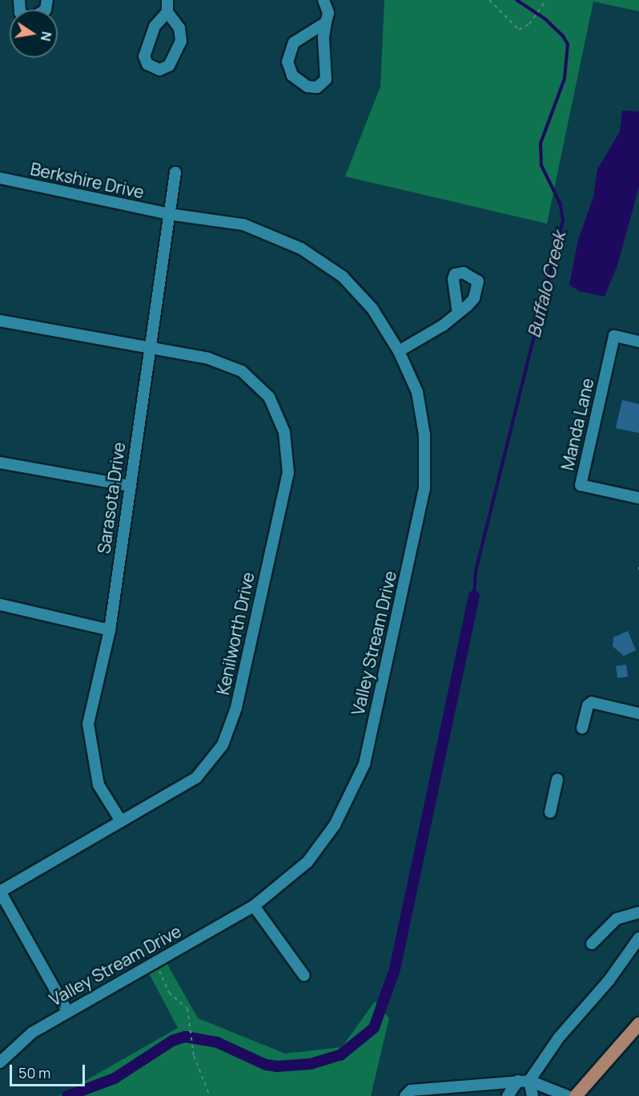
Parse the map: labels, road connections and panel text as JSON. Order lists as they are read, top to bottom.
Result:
{
  "streets": {
    "street": [
      "Berkshire Drive",
      "Manda Lane",
      "Sarasota Drive",
      "Kenilworth Drive",
      "Valley Stream Drive"
    ]
  },
  "crossings": [
    ["Berkshire Drive", "Sarasota Drive"],
    ["Berkshire Drive", "Valley Stream Drive"],
    ["Sarasota Drive", "Kenilworth Drive"],
    ["Sarasota Drive", "Valley Stream Drive"]
  ],
  "water": ["Buffalo Creek"],
  "scale_bar": "50 m",
  "north": "right"
}
